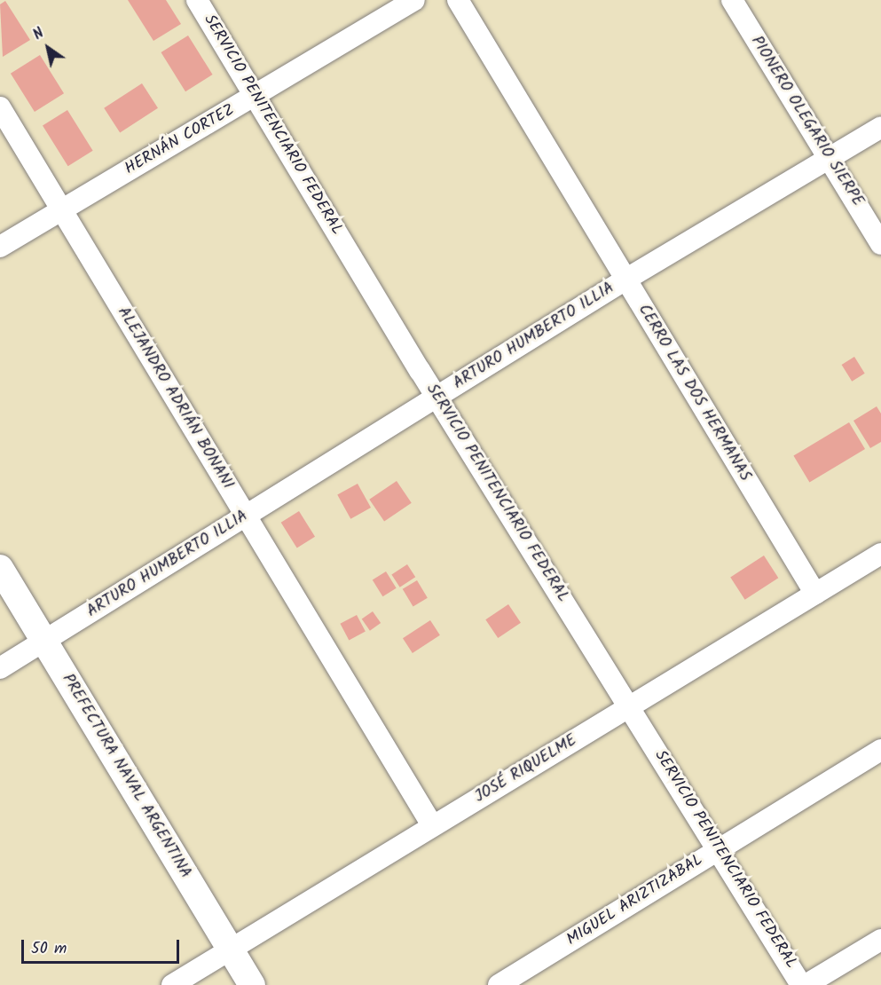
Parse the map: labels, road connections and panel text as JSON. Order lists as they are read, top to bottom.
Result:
{
  "streets": {
    "main road": ["PREFECTURA NAVAL ARGENTINA"],
    "street": [
      "PIONERO OLEGARIO SIERPE",
      "SERVICIO PENITENCIARIO FEDERAL",
      "HERNÁN CORTEZ",
      "ARTURO HUMBERTO ILLIA",
      "CERRO LAS DOS HERMANAS",
      "ALEJANDRO ADRIÁN BONANI",
      "JOSÉ RIQUELME",
      "MIGUEL ARIZTIZABAL"
    ]
  },
  "crossings": [
    ["PIONERO OLEGARIO SIERPE", "ARTURO HUMBERTO ILLIA"],
    ["SERVICIO PENITENCIARIO FEDERAL", "HERNÁN CORTEZ"],
    ["SERVICIO PENITENCIARIO FEDERAL", "ARTURO HUMBERTO ILLIA"],
    ["SERVICIO PENITENCIARIO FEDERAL", "JOSÉ RIQUELME"],
    ["SERVICIO PENITENCIARIO FEDERAL", "MIGUEL ARIZTIZABAL"],
    ["HERNÁN CORTEZ", "ALEJANDRO ADRIÁN BONANI"],
    ["ARTURO HUMBERTO ILLIA", "CERRO LAS DOS HERMANAS"],
    ["ARTURO HUMBERTO ILLIA", "ALEJANDRO ADRIÁN BONANI"],
    ["ARTURO HUMBERTO ILLIA", "PREFECTURA NAVAL ARGENTINA"],
    ["CERRO LAS DOS HERMANAS", "JOSÉ RIQUELME"],
    ["ALEJANDRO ADRIÁN BONANI", "JOSÉ RIQUELME"],
    ["JOSÉ RIQUELME", "PREFECTURA NAVAL ARGENTINA"]
  ],
  "scale_bar": "50 m",
  "north": "top left"
}
